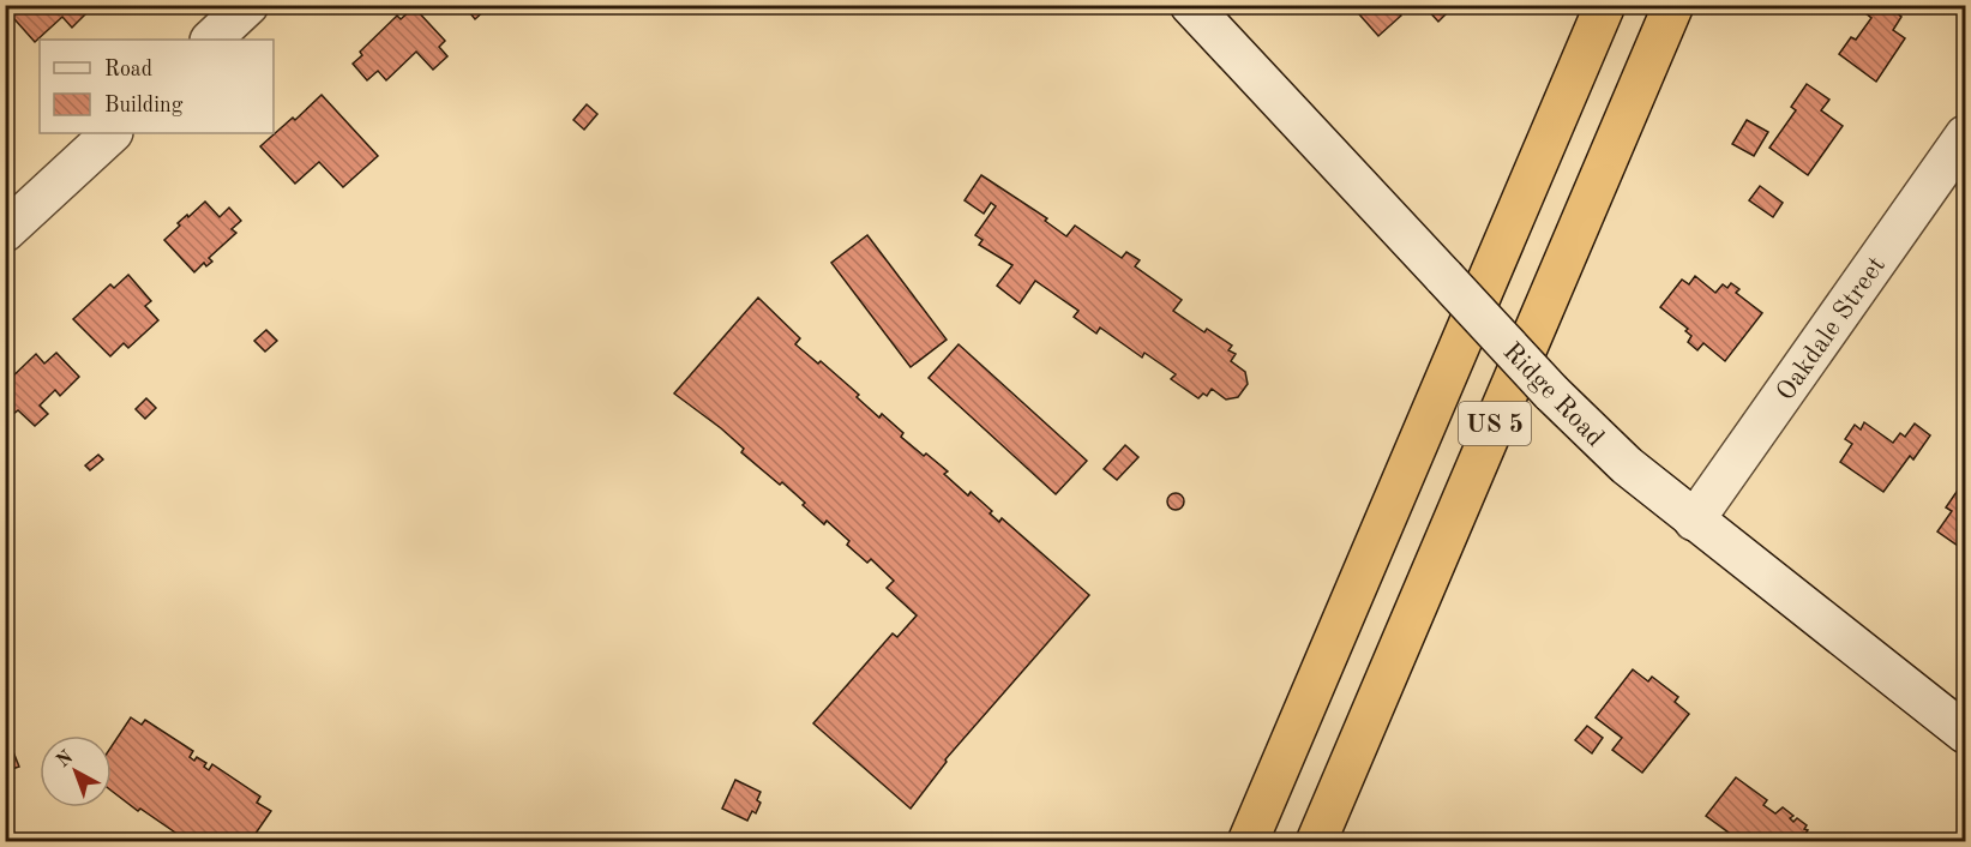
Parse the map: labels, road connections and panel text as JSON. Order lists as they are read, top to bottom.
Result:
{
  "streets": {
    "highway": ["US 5"],
    "street": ["Oakdale Street", "Ridge Road"]
  },
  "crossings": [
    ["Oakdale Street", "Ridge Road"]
  ],
  "legend": ["Road", "Building"],
  "north": "top left"
}
